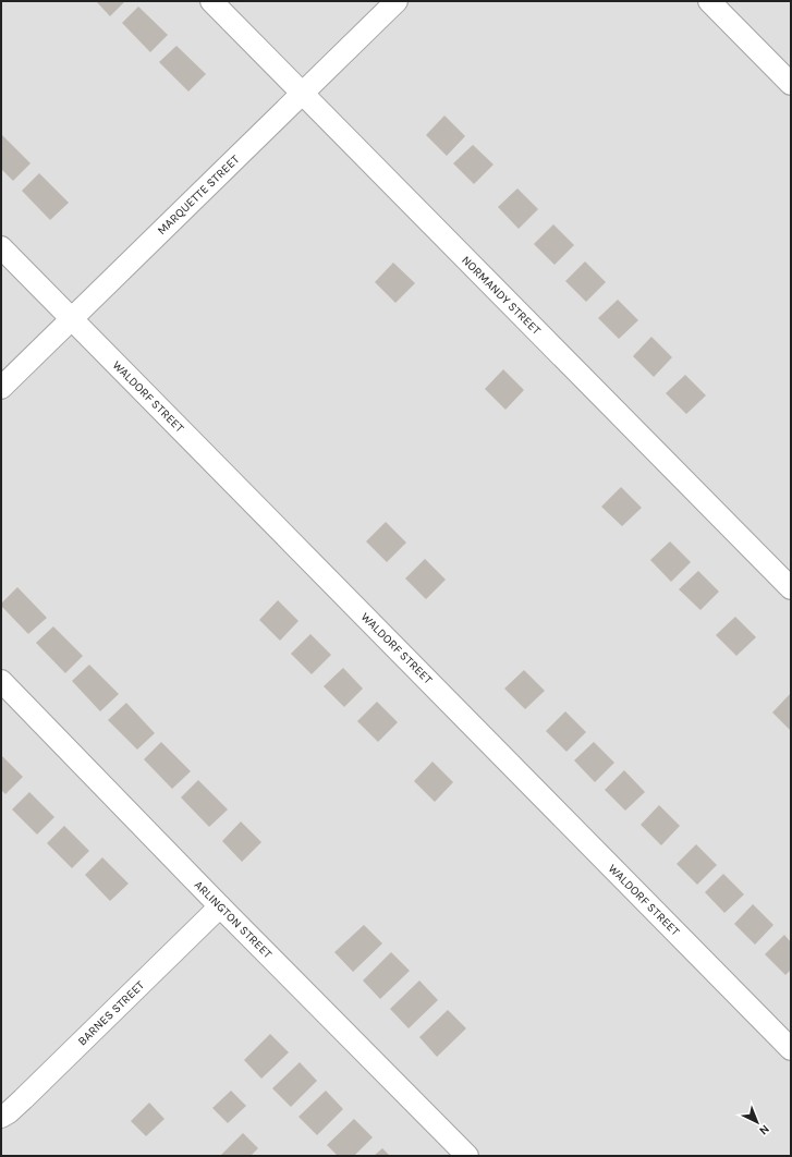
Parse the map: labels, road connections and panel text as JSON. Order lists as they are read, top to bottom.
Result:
{
  "streets": {
    "street": [
      "MARQUETTE STREET",
      "NORMANDY STREET",
      "WALDORF STREET",
      "ARLINGTON STREET",
      "BARNES STREET"
    ]
  },
  "crossings": [
    ["MARQUETTE STREET", "NORMANDY STREET"],
    ["MARQUETTE STREET", "WALDORF STREET"],
    ["ARLINGTON STREET", "BARNES STREET"]
  ],
  "north": "bottom right"
}
